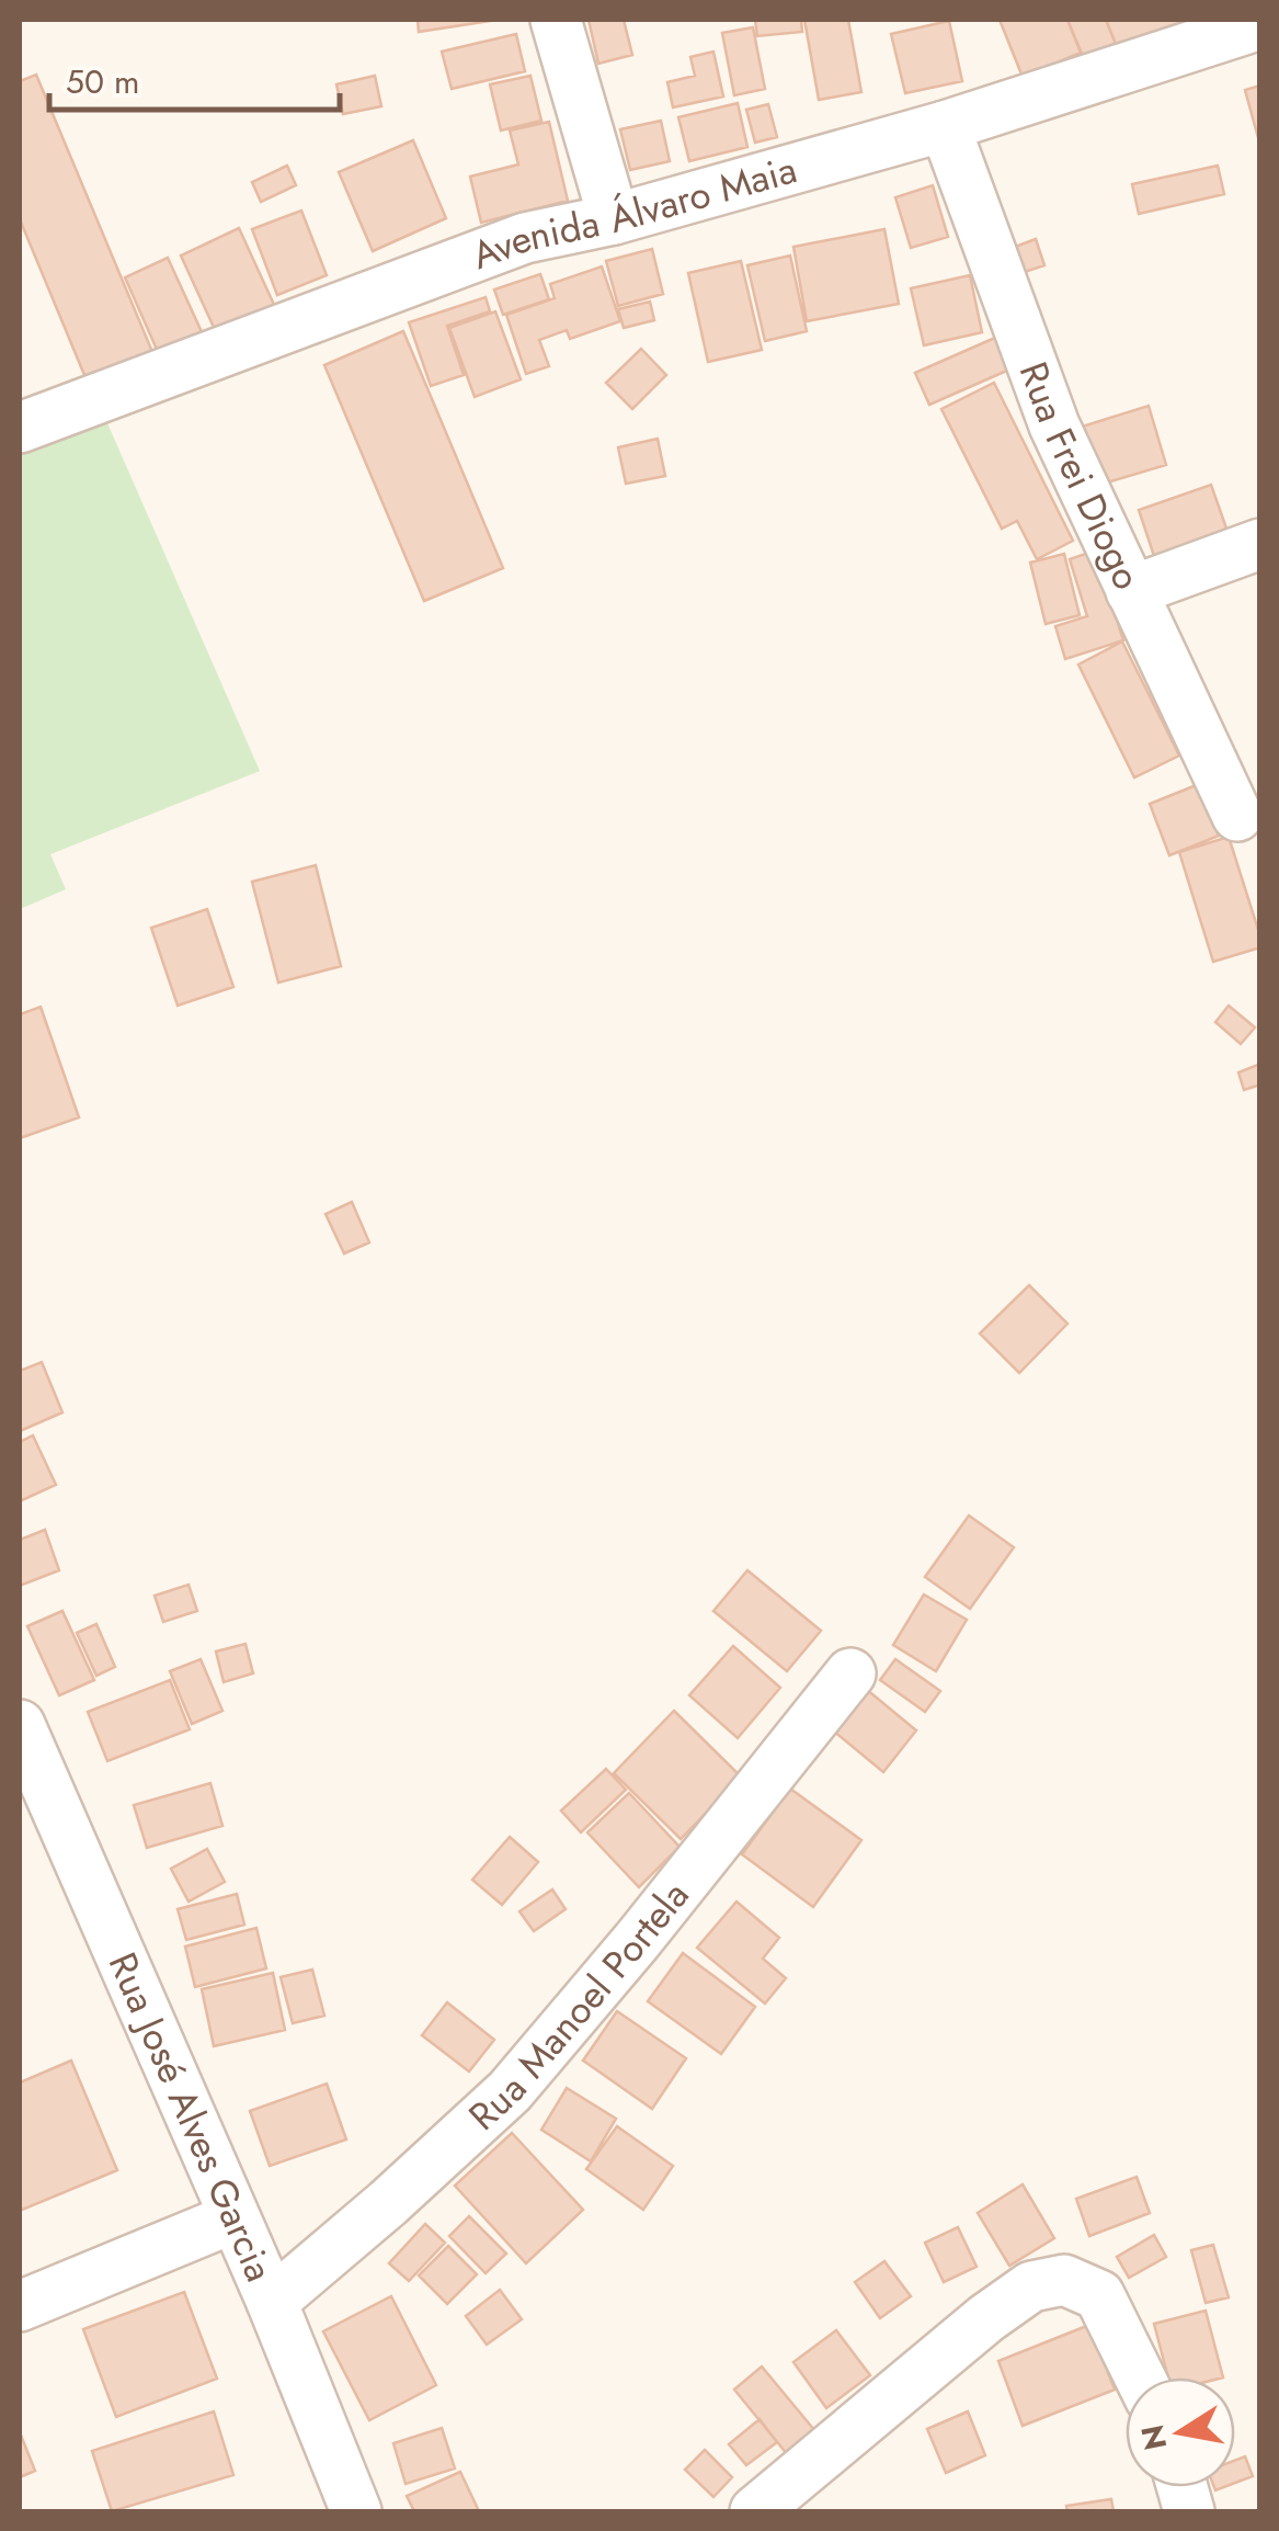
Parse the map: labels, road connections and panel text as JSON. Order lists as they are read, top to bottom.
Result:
{
  "streets": {
    "street": [
      "Avenida Álvaro Maia",
      "Rua Frei Diogo",
      "Rua Manoel Portela",
      "Rua José Alves Garcia"
    ]
  },
  "crossings": [
    ["Avenida Álvaro Maia", "Rua Frei Diogo"],
    ["Rua Manoel Portela", "Rua José Alves Garcia"]
  ],
  "scale_bar": "50 m",
  "north": "left"
}
